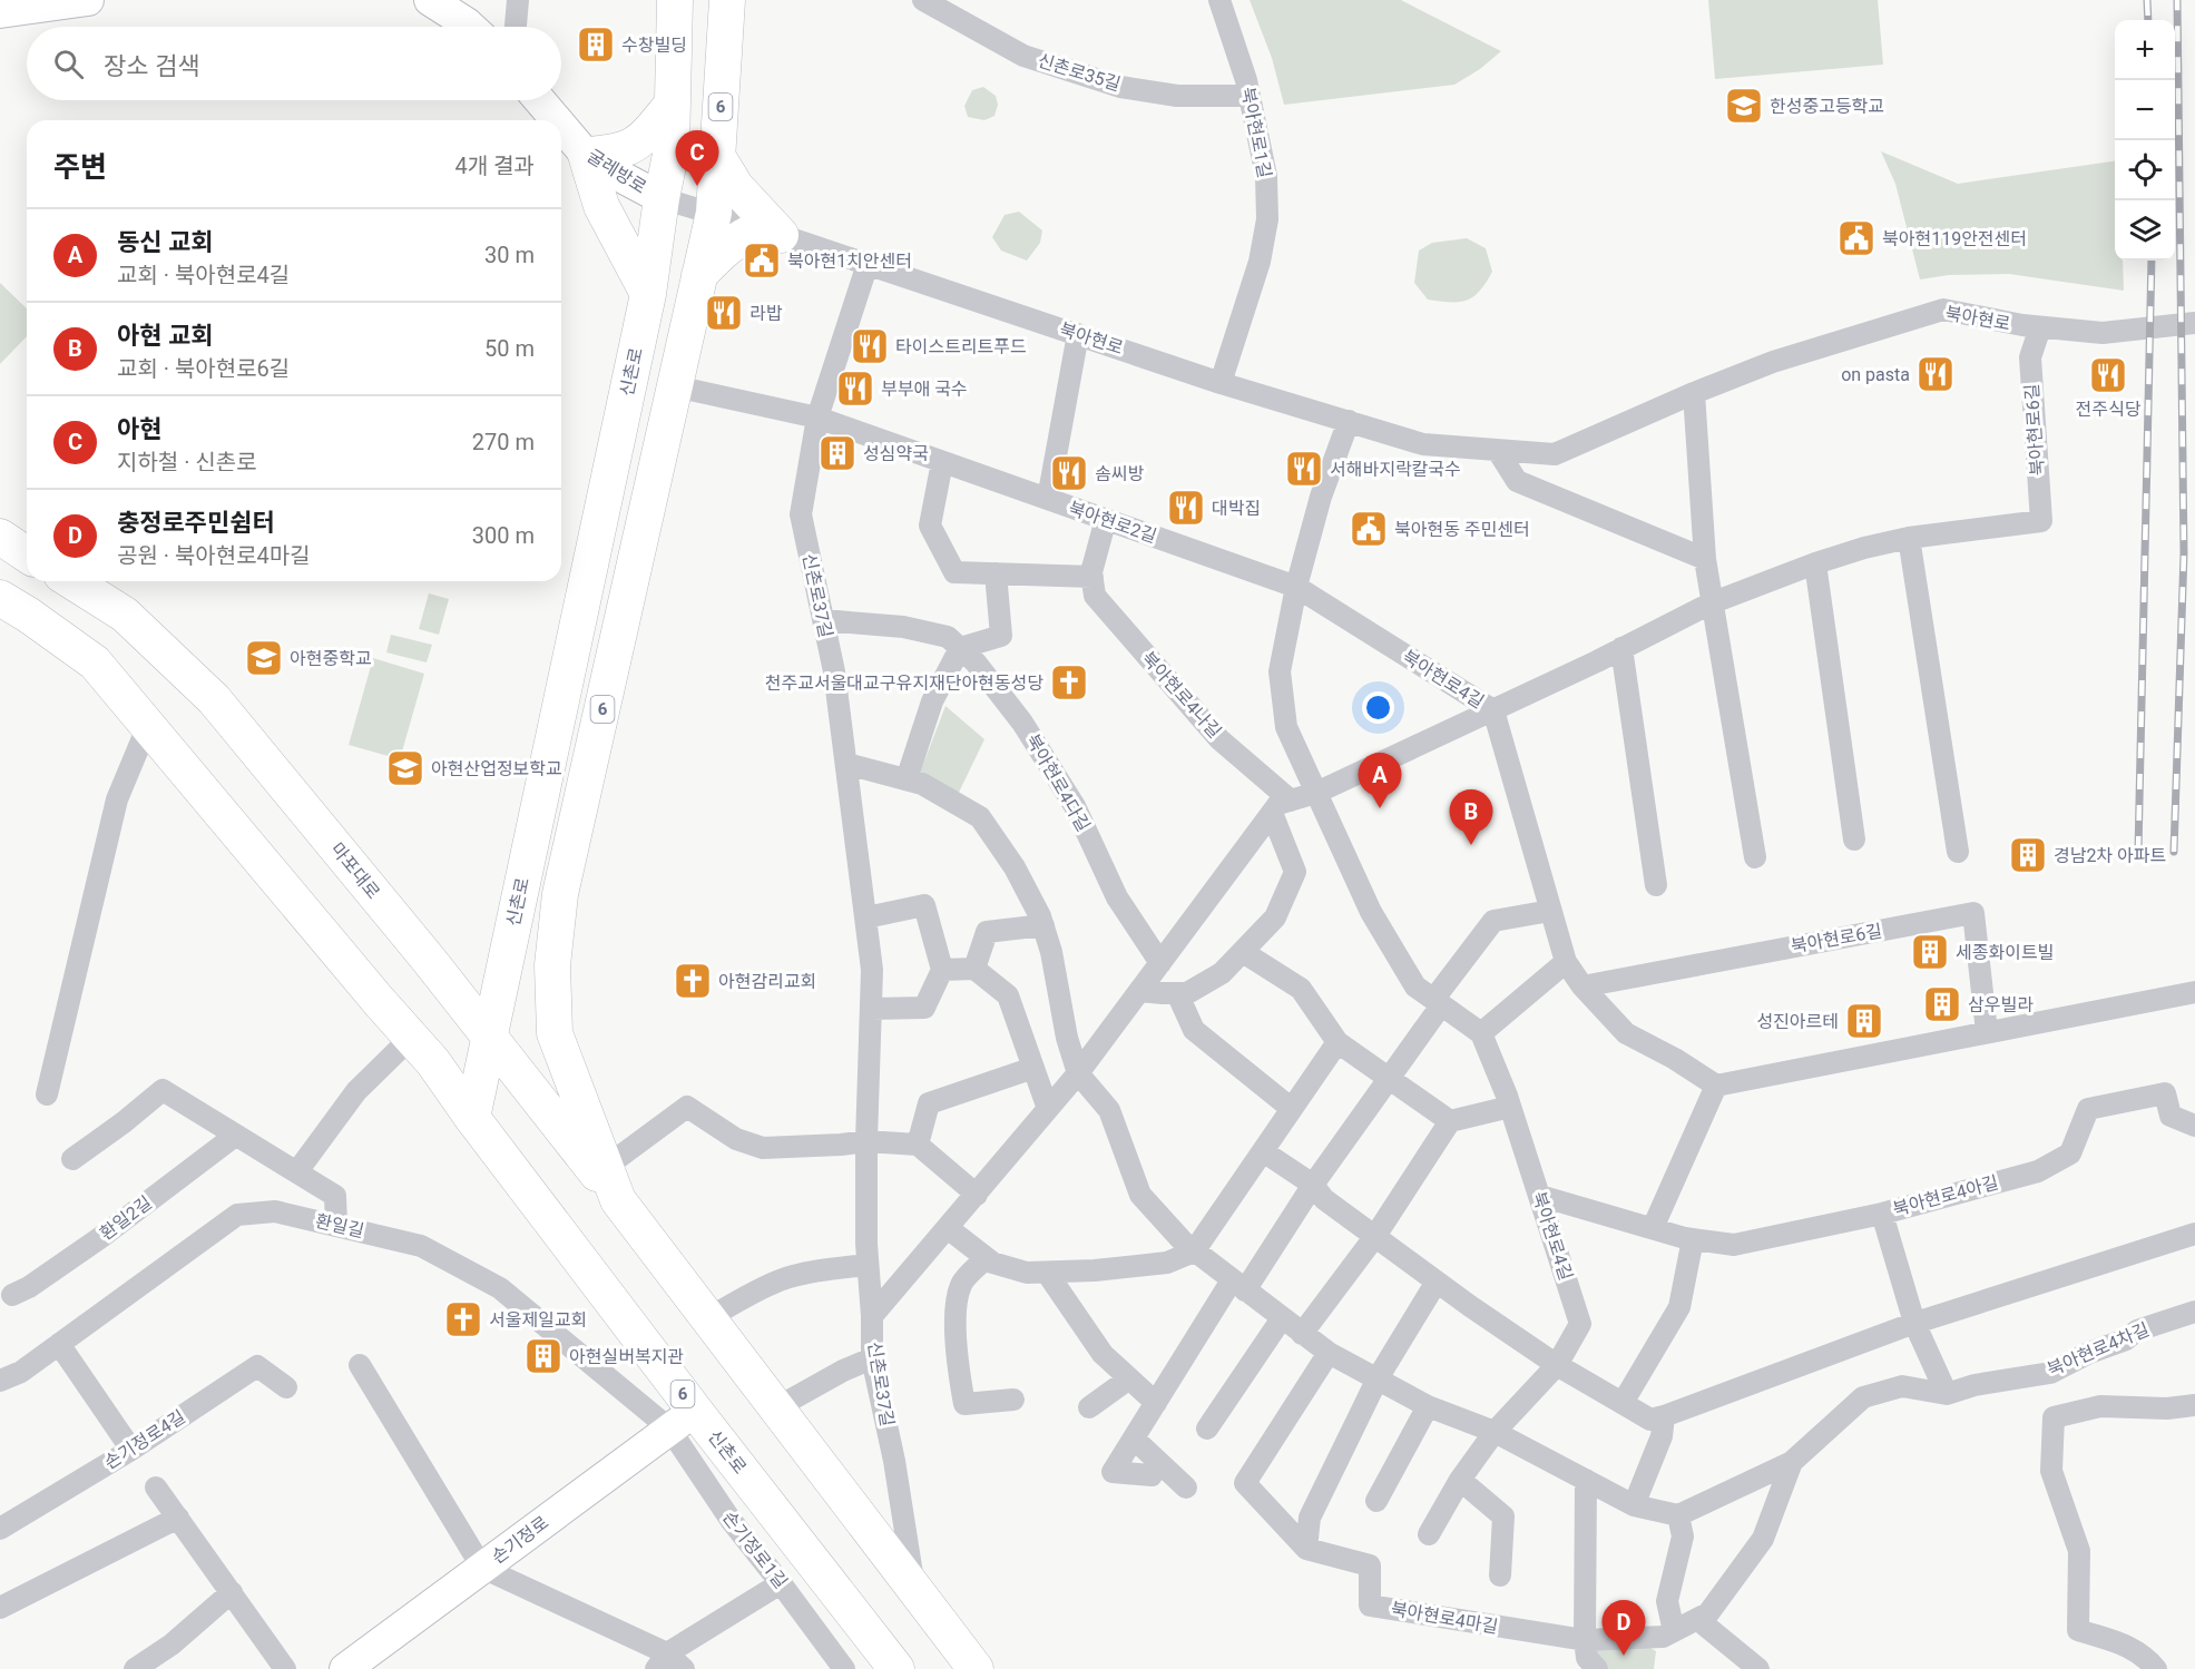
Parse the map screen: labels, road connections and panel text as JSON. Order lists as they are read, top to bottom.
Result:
{
  "streets": {
    "main road": ["6", "신촌로", "마포대로"],
    "street": [
      "신촌로35길",
      "북아현로1길",
      "굴레방로",
      "북아현로",
      "북아현로6길",
      "북아현로2길",
      "신촌로37길",
      "북아현로4길",
      "북아현로4나길",
      "북아현로4다길",
      "북아현로4아길",
      "환일2길",
      "환일길",
      "북아현로4차길",
      "손기정로4길",
      "손기정로",
      "손기정로1길",
      "북아현로4마길"
    ]
  },
  "crossings": [
    ["신촌로35길", "북아현로1길"],
    ["북아현로1길", "북아현로"],
    ["굴레방로", "북아현로"],
    ["굴레방로", "신촌로"],
    ["북아현로", "신촌로"],
    ["북아현로", "북아현로6길"],
    ["북아현로", "북아현로2길"],
    ["북아현로", "신촌로37길"],
    ["신촌로", "신촌로37길"],
    ["신촌로", "마포대로"],
    ["신촌로", "환일길"],
    ["신촌로", "손기정로"],
    ["신촌로", "손기정로1길"],
    ["북아현로6길", "북아현로4길"],
    ["북아현로2길", "북아현로4길"],
    ["신촌로37길", "북아현로4다길"],
    ["북아현로4길", "북아현로4나길"],
    ["북아현로4길", "북아현로4아길"],
    ["환일길", "손기정로"],
    ["환일길", "손기정로1길"],
    ["북아현로4차길", "북아현로4마길"],
    ["손기정로", "손기정로1길"]
  ],
  "places": {
    "building": [
      "수창빌딩",
      "성심약국",
      "경남2차 아파트",
      "세종화이트빌",
      "삼우빌라",
      "성진아르테",
      "아현실버복지관"
    ],
    "school or university": ["한성중고등학교", "아현중학교", "아현산업정보학교"],
    "public building": ["북아현119안전센터", "북아현1치안센터", "북아현동 주민센터"],
    "restaurant": [
      "라밥",
      "타이스트리트푸드",
      "on pasta",
      "전주식당",
      "부부애 국수",
      "서해바지락칼국수",
      "솜씨방",
      "대박집"
    ],
    "church": ["천주교서울대교구유지재단아현동성당", "아현감리교회", "서울제일교회"]
  },
  "page": {
    "map_buttons": ["+", "−"],
    "search": "장소 검색",
    "heading": ["주변", "4개 결과"],
    "pins": [
      "C",
      "A",
      "B",
      "D"
    ],
    "list": [
      {
        "mark": "A",
        "name": "동신 교회",
        "note": "교회 · 북아현로4길",
        "value": "30 m"
      },
      {
        "mark": "B",
        "name": "아현 교회",
        "note": "교회 · 북아현로6길",
        "value": "50 m"
      },
      {
        "mark": "C",
        "name": "아현",
        "note": "지하철 · 신촌로",
        "value": "270 m"
      },
      {
        "mark": "D",
        "name": "충정로주민쉼터",
        "note": "공원 · 북아현로4마길",
        "value": "300 m"
      }
    ]
  }
}
